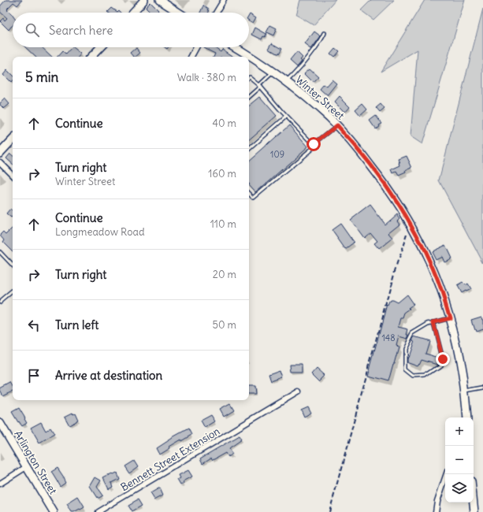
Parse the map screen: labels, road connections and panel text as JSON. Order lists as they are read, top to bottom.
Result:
{
  "streets": {
    "street": ["Winter Street", "Bennett Street Extension", "Arlington Street"]
  },
  "house_numbers": ["109", "148"],
  "page": {
    "search": "Search here",
    "heading": ["5 min", "Walk · 380 m"],
    "list": [
      ["Continue", "40 m"],
      ["Turn right", "Winter Street", "160 m"],
      ["Continue", "Longmeadow Road", "110 m"],
      ["Turn right", "20 m"],
      ["Turn left", "50 m"],
      "Arrive at destination"
    ],
    "map_buttons": ["+", "−"]
  }
}
